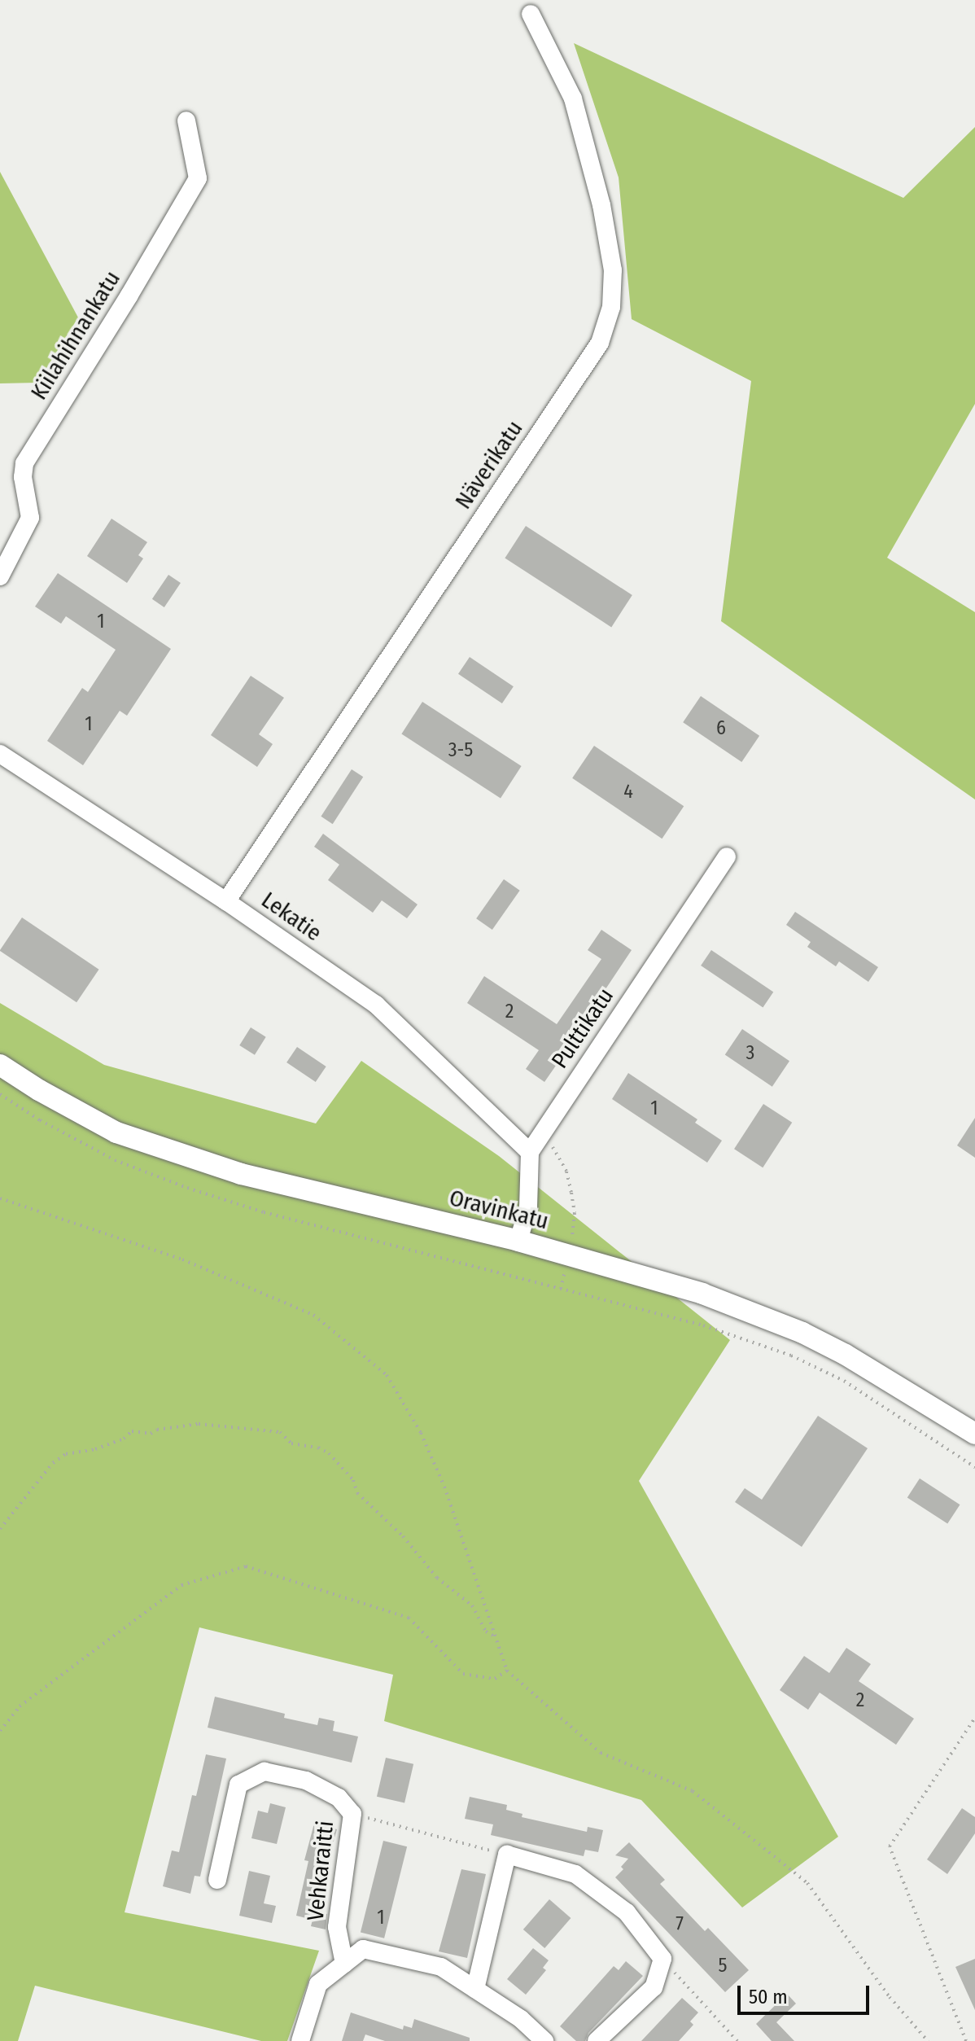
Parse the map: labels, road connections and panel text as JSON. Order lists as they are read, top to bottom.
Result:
{
  "streets": {
    "street": [
      "Kiilahihnankatu",
      "Näverikatu",
      "Lekatie",
      "Pulttikatu",
      "Oravinkatu",
      "Vehkaraitti"
    ]
  },
  "crossings": [
    ["Näverikatu", "Lekatie"],
    ["Lekatie", "Pulttikatu"]
  ],
  "house_numbers": [
    "1",
    "1",
    "6",
    "3-5",
    "4",
    "2",
    "3",
    "1",
    "2",
    "1",
    "7",
    "5"
  ],
  "scale_bar": "50 m"
}
